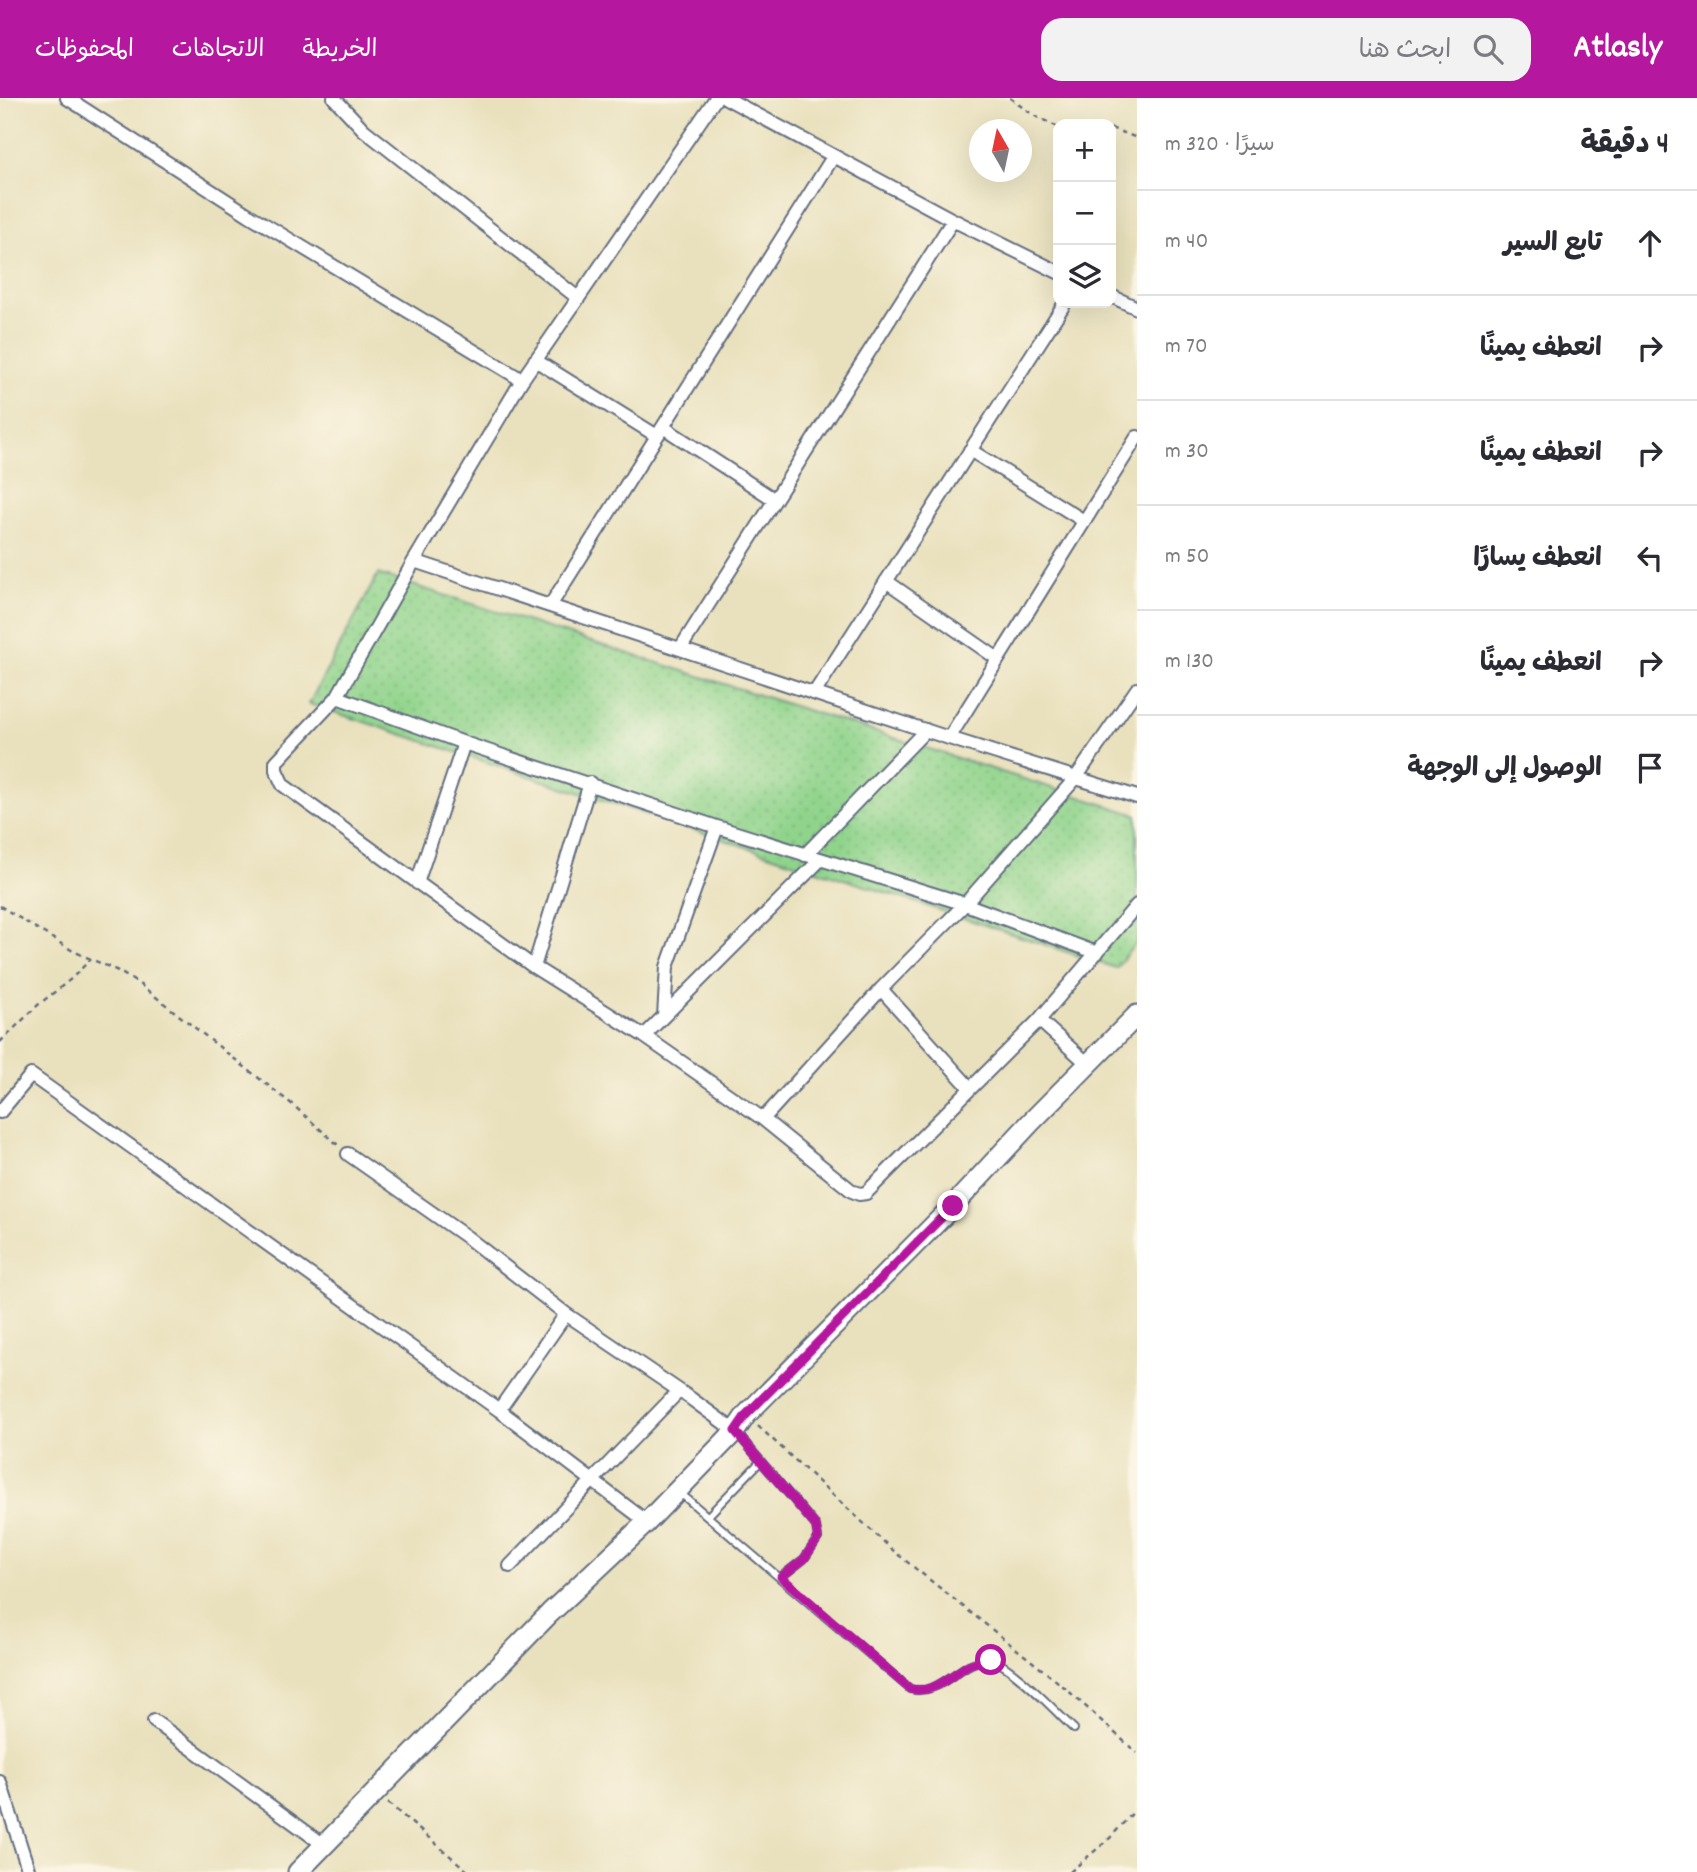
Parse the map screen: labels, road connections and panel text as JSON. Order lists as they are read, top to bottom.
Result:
{
  "north": "top",
  "page": {
    "header": "Atlasly",
    "search": "ابحث هنا",
    "nav": ["الخريطة", "الاتجاهات", "المحفوظات"],
    "heading": ["4 دقيقة", "سيرًا · 320 m"],
    "map_buttons": ["+", "−"],
    "list": [
      ["تابع السير", "40 m"],
      ["انعطف يمينًا", "70 m"],
      ["انعطف يمينًا", "30 m"],
      ["انعطف يسارًا", "50 m"],
      ["انعطف يمينًا", "130 m"],
      "الوصول إلى الوجهة"
    ]
  }
}
